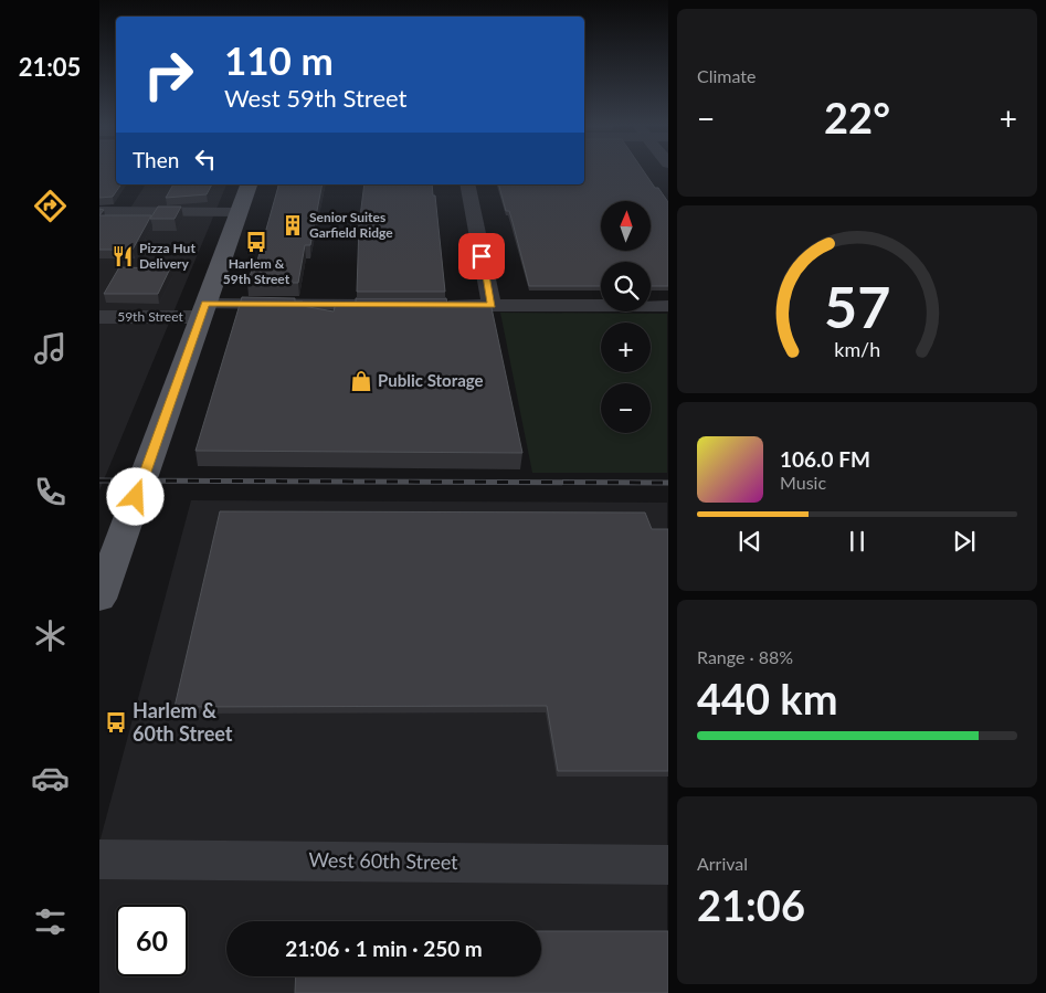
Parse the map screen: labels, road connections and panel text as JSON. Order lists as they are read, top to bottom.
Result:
{
  "streets": {
    "street": ["59th Street", "West 60th Street"]
  },
  "places": {
    "building": ["Senior Suites Garfield Ridge"],
    "bus stop": ["Harlem & 59th Street", "Harlem & 60th Street"],
    "restaurant": ["Pizza Hut Delivery"],
    "shop": ["Public Storage"]
  },
  "north": "top",
  "page": {
    "tabs": "21:05",
    "tile": [
      "Climate",
      ["Range · 88%", "440 km"],
      ["Arrival", "21:06"]
    ],
    "turn": ["110 m", "West 59th Street"],
    "heat": ["−", "22°", "+"],
    "then": "Then",
    "map_buttons": ["+", "−"],
    "song": ["106.0 FM", "Music"],
    "limit": "60",
    "trip": "21:06 · 1 min · 250 m",
    "gauge": ["57", "km/h"]
  }
}
